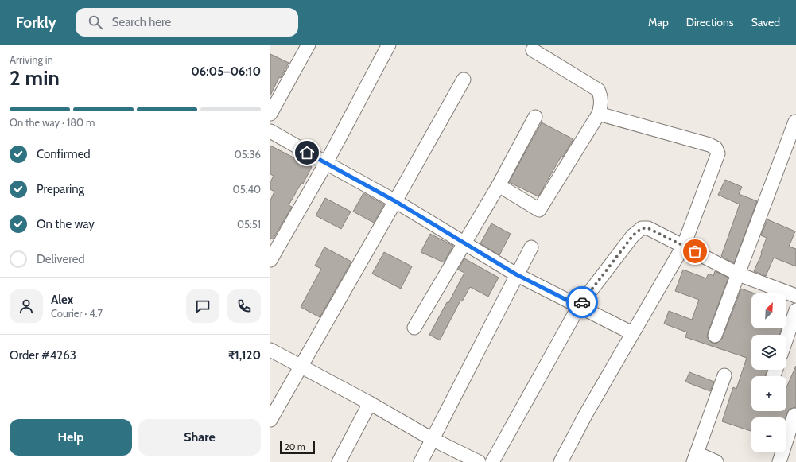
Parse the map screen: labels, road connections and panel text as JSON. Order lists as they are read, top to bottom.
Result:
{
  "scale_bar": "20 m",
  "north": "top right",
  "page": {
    "header": "Forkly",
    "search": "Search here",
    "nav": ["Map", "Directions", "Saved"],
    "heading": ["2 min", "Arriving in", "06:05–06:10"],
    "panel": [
      "Alex",
      "Courier · 4.7",
      "Order #4263",
      "₹1,120"
    ],
    "bar": "On the way · 180 m",
    "list": [
      ["Confirmed", "05:36"],
      ["Preparing", "05:40"],
      ["On the way", "05:51"],
      "Delivered"
    ],
    "map_buttons": ["+", "−"],
    "buttons": ["Help", "Share"],
    "scale": "20 m"
  }
}
